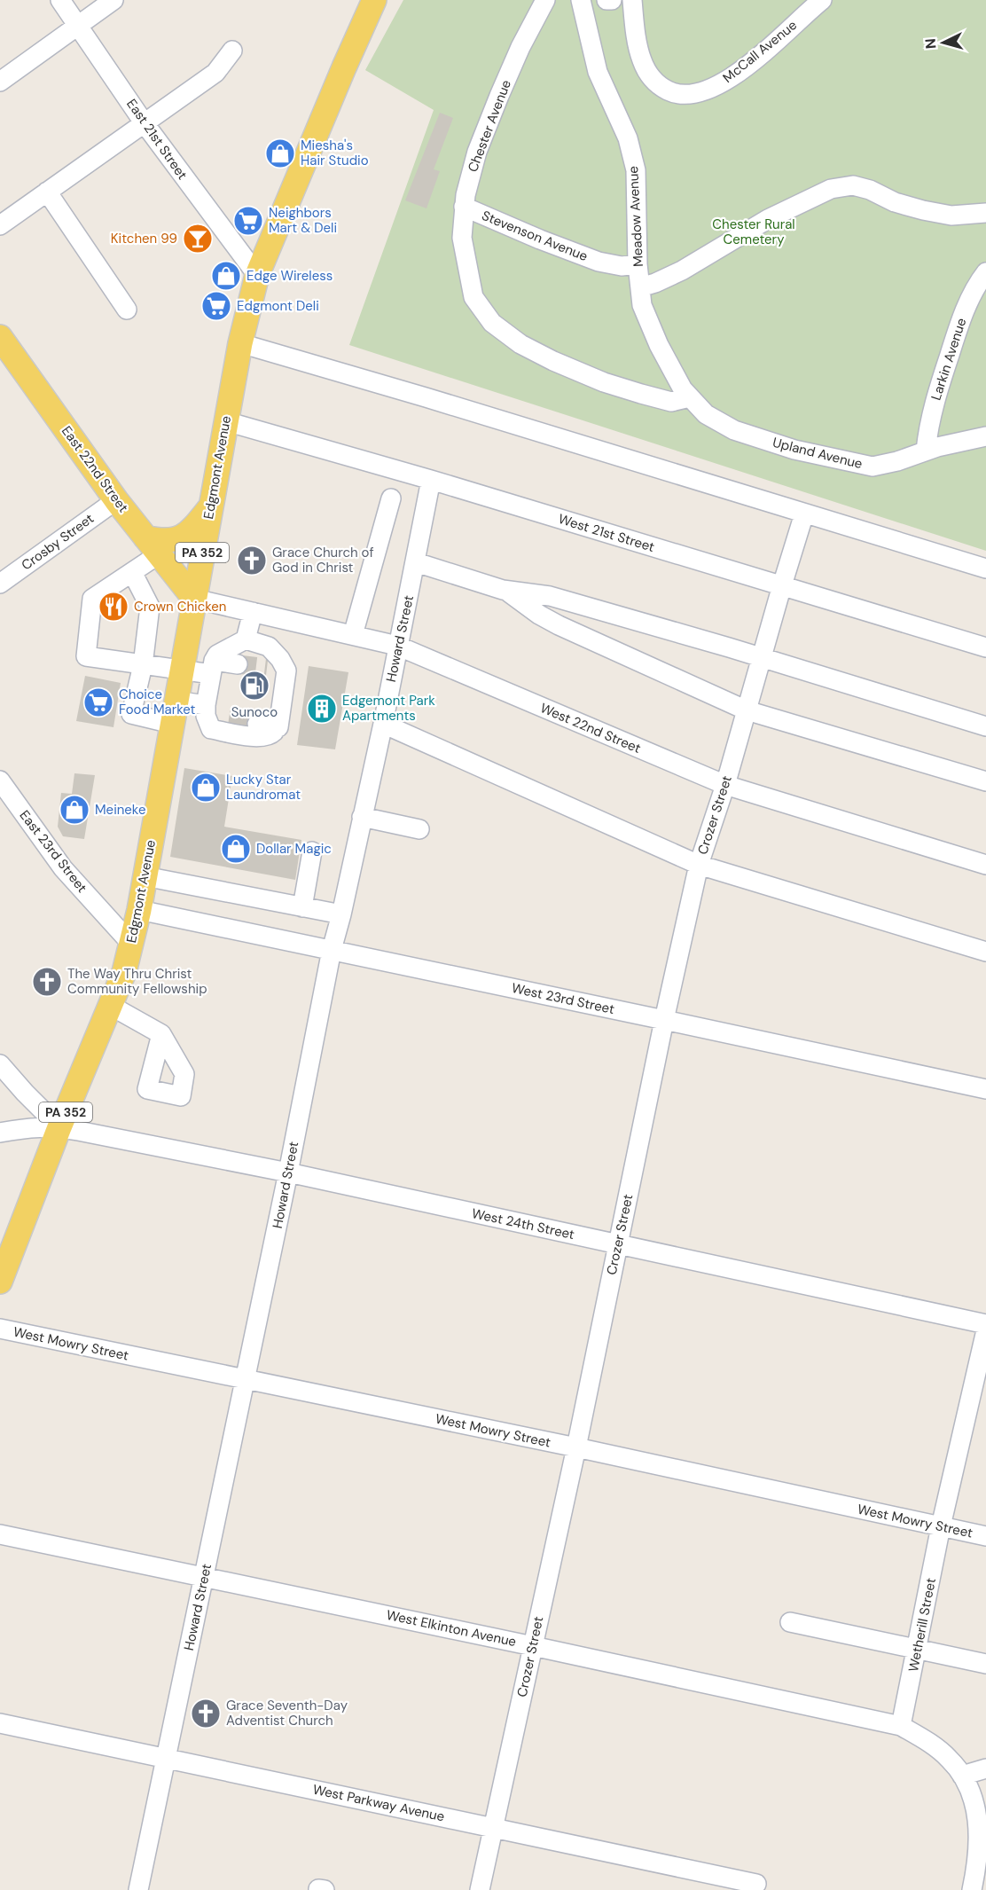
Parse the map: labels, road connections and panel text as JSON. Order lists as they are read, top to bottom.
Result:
{
  "streets": {
    "main road": ["Edgmont Avenue", "East 22nd Street", "PA 352"],
    "street": [
      "McCall Avenue",
      "Chester Avenue",
      "East 21st Street",
      "Meadow Avenue",
      "Stevenson Avenue",
      "Larkin Avenue",
      "Upland Avenue",
      "West 21st Street",
      "Crosby Street",
      "Howard Street",
      "West 22nd Street",
      "Crozer Street",
      "East 23rd Street",
      "West 23rd Street",
      "West 24th Street",
      "West Mowry Street",
      "Wetherill Street",
      "West Elkinton Avenue",
      "West Parkway Avenue"
    ]
  },
  "crossings": [
    ["Chester Avenue", "Meadow Avenue"],
    ["Chester Avenue", "Stevenson Avenue"],
    ["Chester Avenue", "Upland Avenue"],
    ["East 21st Street", "Edgmont Avenue"],
    ["Meadow Avenue", "Stevenson Avenue"],
    ["Meadow Avenue", "Upland Avenue"],
    ["Larkin Avenue", "Upland Avenue"],
    ["Edgmont Avenue", "East 22nd Street"],
    ["Edgmont Avenue", "West 21st Street"],
    ["Edgmont Avenue", "West 22nd Street"],
    ["Edgmont Avenue", "East 23rd Street"],
    ["Edgmont Avenue", "West 23rd Street"],
    ["Edgmont Avenue", "West 24th Street"],
    ["East 22nd Street", "Crosby Street"],
    ["East 22nd Street", "West 22nd Street"],
    ["West 21st Street", "Howard Street"],
    ["West 21st Street", "Crozer Street"],
    ["Howard Street", "West 22nd Street"],
    ["Howard Street", "West 23rd Street"],
    ["Howard Street", "West 24th Street"],
    ["Howard Street", "West Mowry Street"],
    ["Howard Street", "West Elkinton Avenue"],
    ["Howard Street", "West Parkway Avenue"],
    ["West 22nd Street", "Crozer Street"],
    ["Crozer Street", "West 23rd Street"],
    ["Crozer Street", "West 24th Street"],
    ["Crozer Street", "West Mowry Street"],
    ["Crozer Street", "West Elkinton Avenue"],
    ["Crozer Street", "West Parkway Avenue"],
    ["West Mowry Street", "Wetherill Street"],
    ["Wetherill Street", "West Elkinton Avenue"]
  ],
  "parks": ["Chester Rural Cemetery"],
  "places": {
    "shop": [
      "Miesha's Hair Studio",
      "Edge Wireless",
      "Lucky Star Laundromat",
      "Meineke",
      "Dollar Magic"
    ],
    "supermarket": ["Neighbors Mart & Deli", "Edgmont Deli", "Choice Food Market"],
    "bar": ["Kitchen 99"],
    "church": ["Grace Church of God in Christ", "The Way Thru Christ Community Fellowship", "Grace Seventh-Day Adventist Church"],
    "restaurant": ["Crown Chicken"],
    "fuel station": ["Sunoco"],
    "building": ["Edgemont Park Apartments"]
  },
  "north": "left"
}
